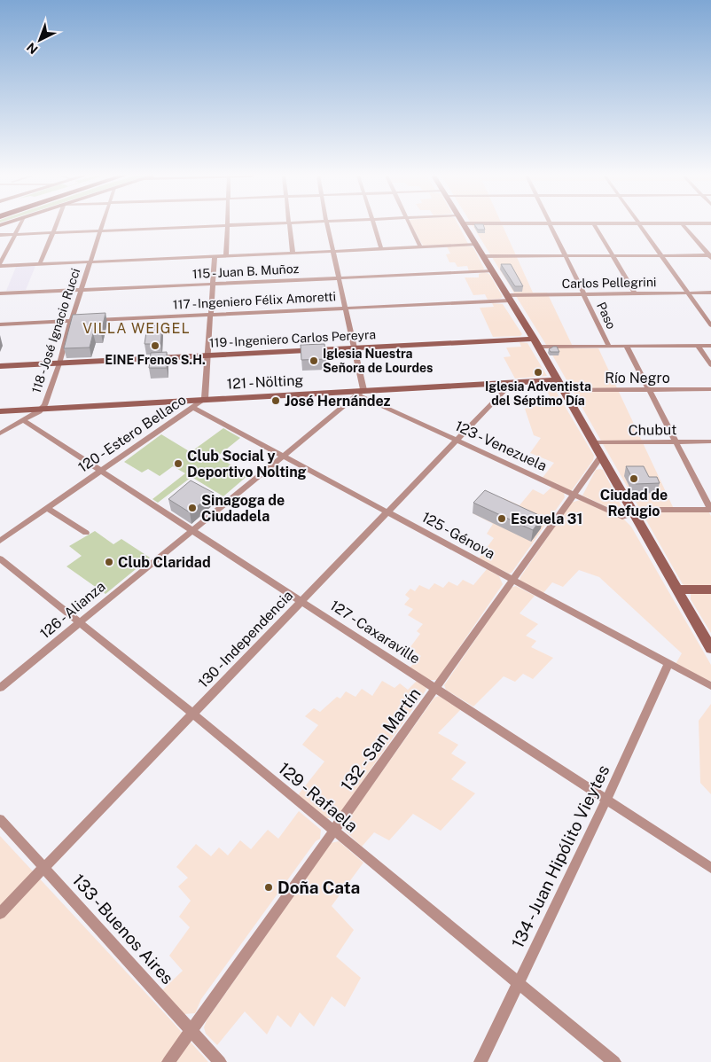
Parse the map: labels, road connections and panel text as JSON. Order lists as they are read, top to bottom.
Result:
{
  "streets": {
    "street": [
      "115 - Juan B. Muñoz",
      "Carlos Pellegrini",
      "117 - Ingeniero Félix Amoretti",
      "Paso",
      "118 - José Ignacio Rucci",
      "119 - Ingeniero Carlos Pereyra",
      "Río Negro",
      "121 - Nölting",
      "Chubut",
      "120 - Estero Bellaco",
      "123 - Venezuela",
      "125 - Génova",
      "126 - Alianza",
      "127 - Caxaraville",
      "130 - Independencia",
      "132 - San Martín",
      "129 - Rafaela",
      "134 - Juan Hipólito Vieytes",
      "133 - Buenos Aires"
    ]
  },
  "crossings": [
    ["115 - Juan B. Muñoz", "118 - José Ignacio Rucci"],
    ["115 - Juan B. Muñoz", "120 - Estero Bellaco"],
    ["Carlos Pellegrini", "117 - Ingeniero Félix Amoretti"],
    ["Carlos Pellegrini", "Paso"],
    ["117 - Ingeniero Félix Amoretti", "118 - José Ignacio Rucci"],
    ["117 - Ingeniero Félix Amoretti", "120 - Estero Bellaco"],
    ["118 - José Ignacio Rucci", "119 - Ingeniero Carlos Pereyra"],
    ["118 - José Ignacio Rucci", "121 - Nölting"],
    ["118 - José Ignacio Rucci", "127 - Caxaraville"],
    ["119 - Ingeniero Carlos Pereyra", "120 - Estero Bellaco"],
    ["121 - Nölting", "120 - Estero Bellaco"],
    ["121 - Nölting", "123 - Venezuela"],
    ["121 - Nölting", "126 - Alianza"],
    ["121 - Nölting", "130 - Independencia"],
    ["120 - Estero Bellaco", "125 - Génova"],
    ["120 - Estero Bellaco", "127 - Caxaraville"],
    ["123 - Venezuela", "126 - Alianza"],
    ["123 - Venezuela", "130 - Independencia"],
    ["123 - Venezuela", "132 - San Martín"],
    ["125 - Génova", "126 - Alianza"],
    ["125 - Génova", "130 - Independencia"],
    ["125 - Génova", "132 - San Martín"],
    ["125 - Génova", "134 - Juan Hipólito Vieytes"],
    ["126 - Alianza", "127 - Caxaraville"],
    ["126 - Alianza", "129 - Rafaela"],
    ["127 - Caxaraville", "130 - Independencia"],
    ["127 - Caxaraville", "132 - San Martín"],
    ["127 - Caxaraville", "134 - Juan Hipólito Vieytes"],
    ["130 - Independencia", "129 - Rafaela"],
    ["130 - Independencia", "133 - Buenos Aires"],
    ["132 - San Martín", "129 - Rafaela"],
    ["132 - San Martín", "133 - Buenos Aires"],
    ["129 - Rafaela", "134 - Juan Hipólito Vieytes"]
  ],
  "districts": ["VILLA WEIGEL"],
  "places": [
    "EINE Frenos S.H.",
    "Iglesia Nuestra Señora de Lourdes",
    "Iglesia Adventista del Séptimo Día",
    "José Hernández",
    "Club Social y Deportivo Nolting",
    "Ciudad de Refugio",
    "Sinagoga de Ciudadela",
    "Escuela 31",
    "Club Claridad",
    "Doña Cata"
  ],
  "north": "bottom left"
}
